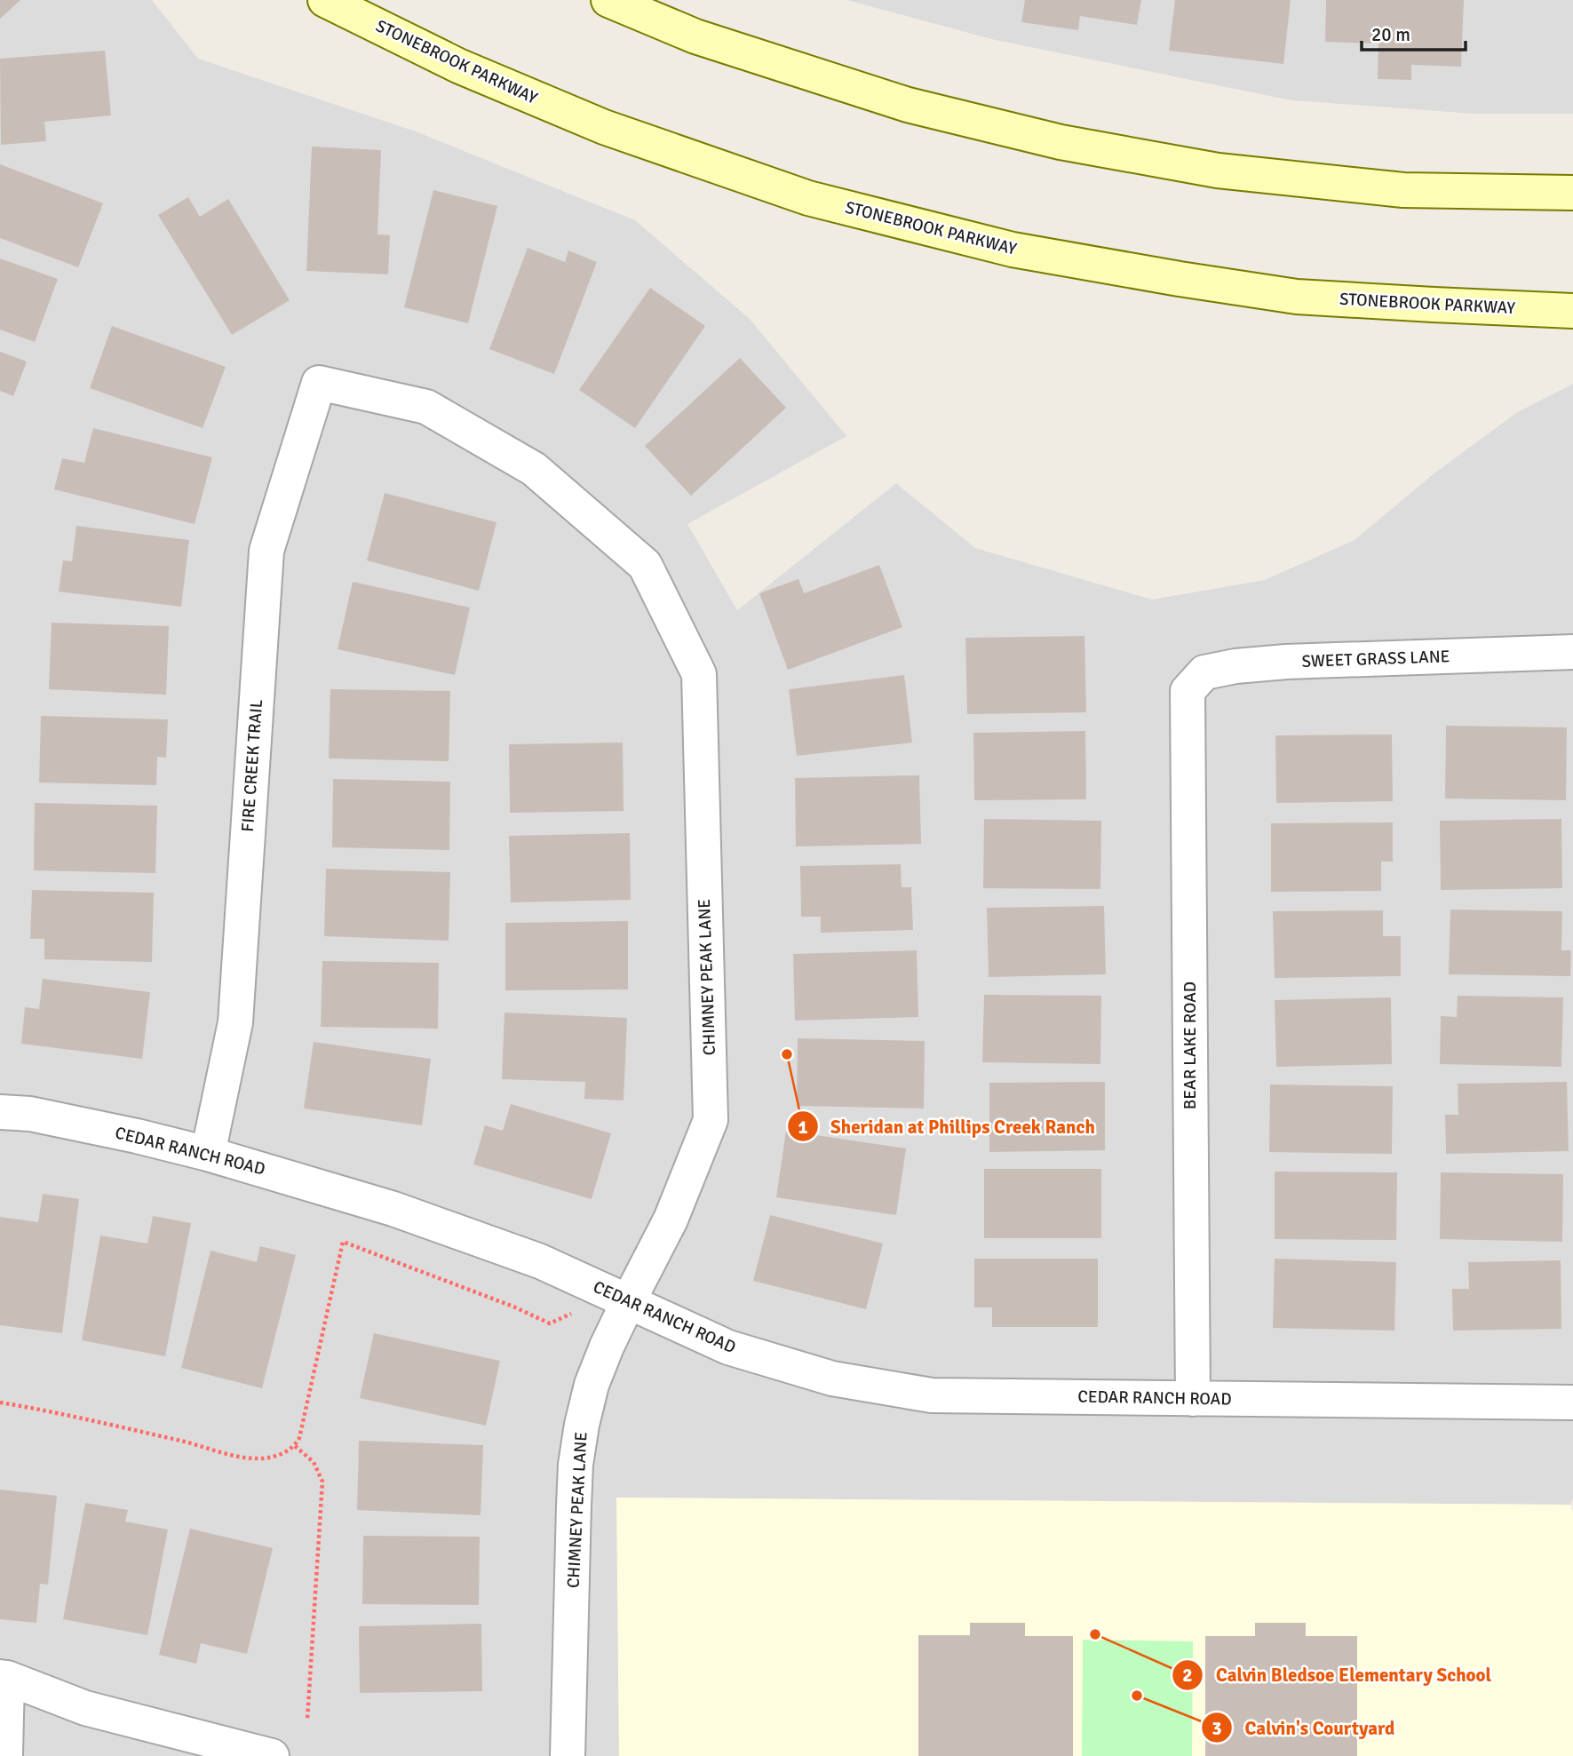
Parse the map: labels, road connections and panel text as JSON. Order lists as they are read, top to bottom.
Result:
{
  "streets": {
    "main road": ["STONEBROOK PARKWAY"],
    "street": [
      "SWEET GRASS LANE",
      "FIRE CREEK TRAIL",
      "CHIMNEY PEAK LANE",
      "BEAR LAKE ROAD",
      "CEDAR RANCH ROAD"
    ]
  },
  "crossings": [
    ["SWEET GRASS LANE", "BEAR LAKE ROAD"],
    ["FIRE CREEK TRAIL", "CHIMNEY PEAK LANE"],
    ["FIRE CREEK TRAIL", "CEDAR RANCH ROAD"],
    ["CHIMNEY PEAK LANE", "CEDAR RANCH ROAD"],
    ["BEAR LAKE ROAD", "CEDAR RANCH ROAD"]
  ],
  "places": ["Sheridan at Phillips Creek Ranch", "Calvin Bledsoe Elementary School", "Calvin's Courtyard"],
  "scale_bar": "20 m"
}
